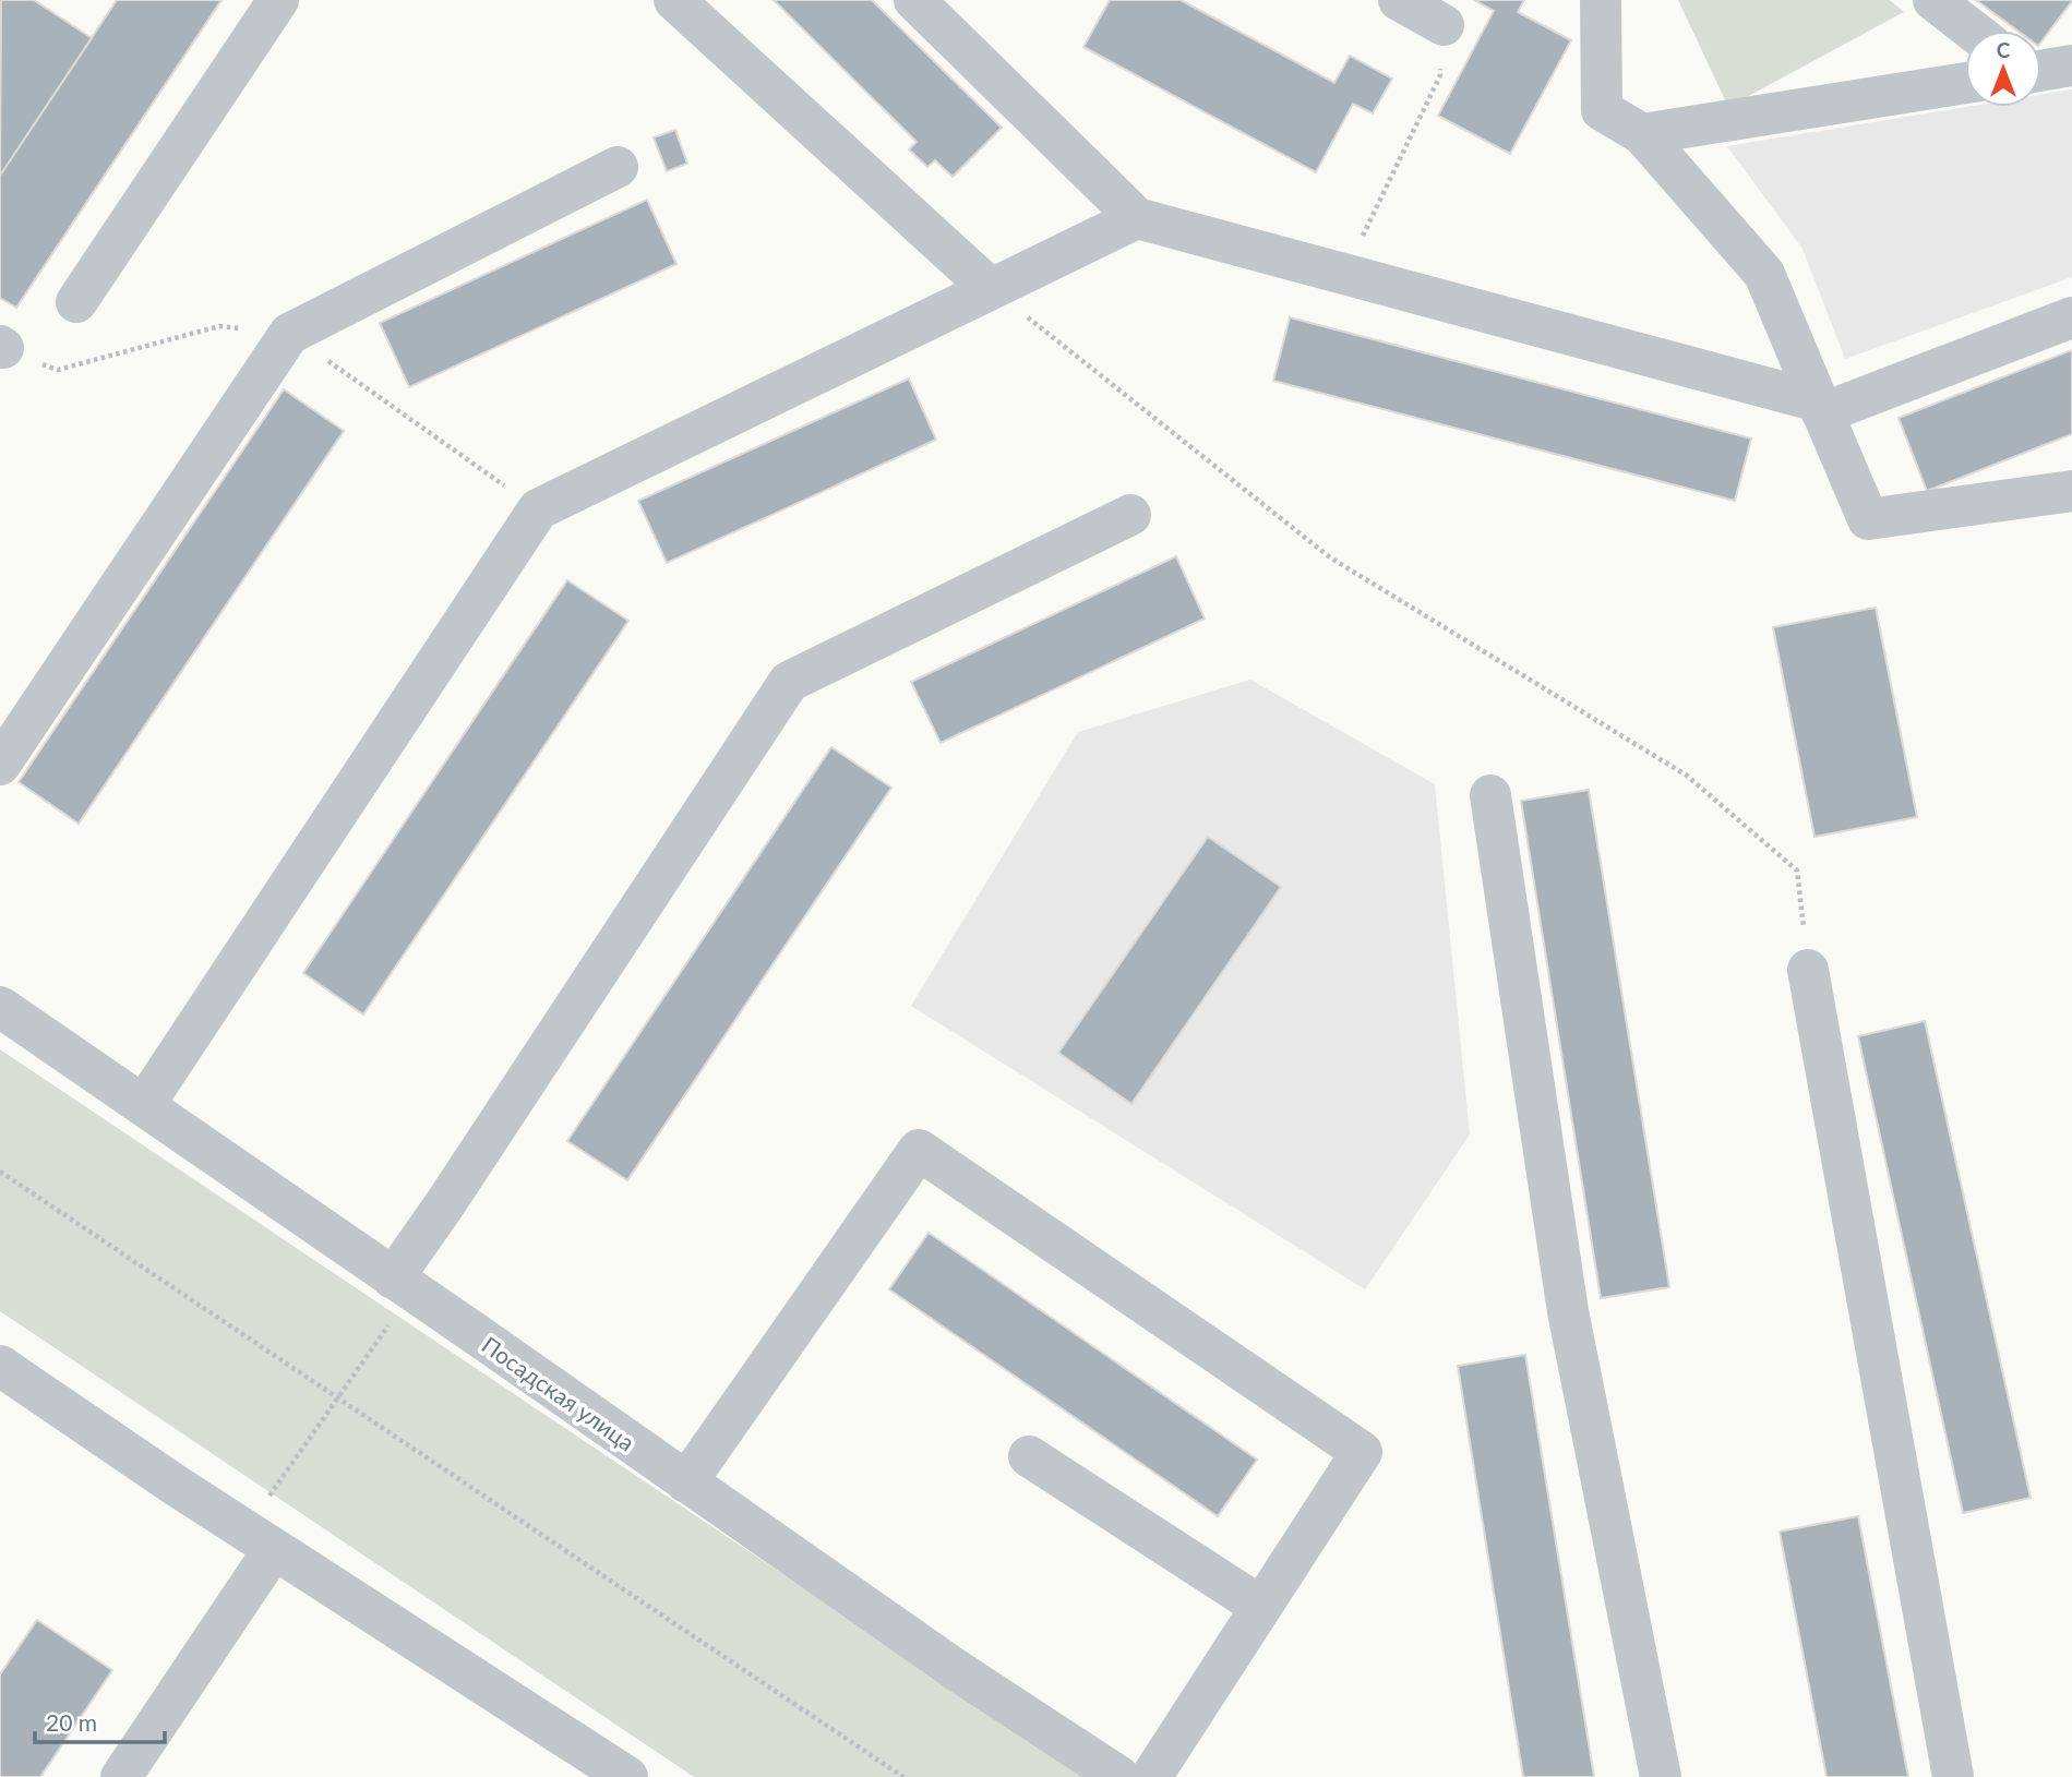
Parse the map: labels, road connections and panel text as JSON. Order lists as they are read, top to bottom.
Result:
{
  "streets": {
    "street": ["Посадская улица"]
  },
  "scale_bar": "20 m",
  "north": "top"
}
